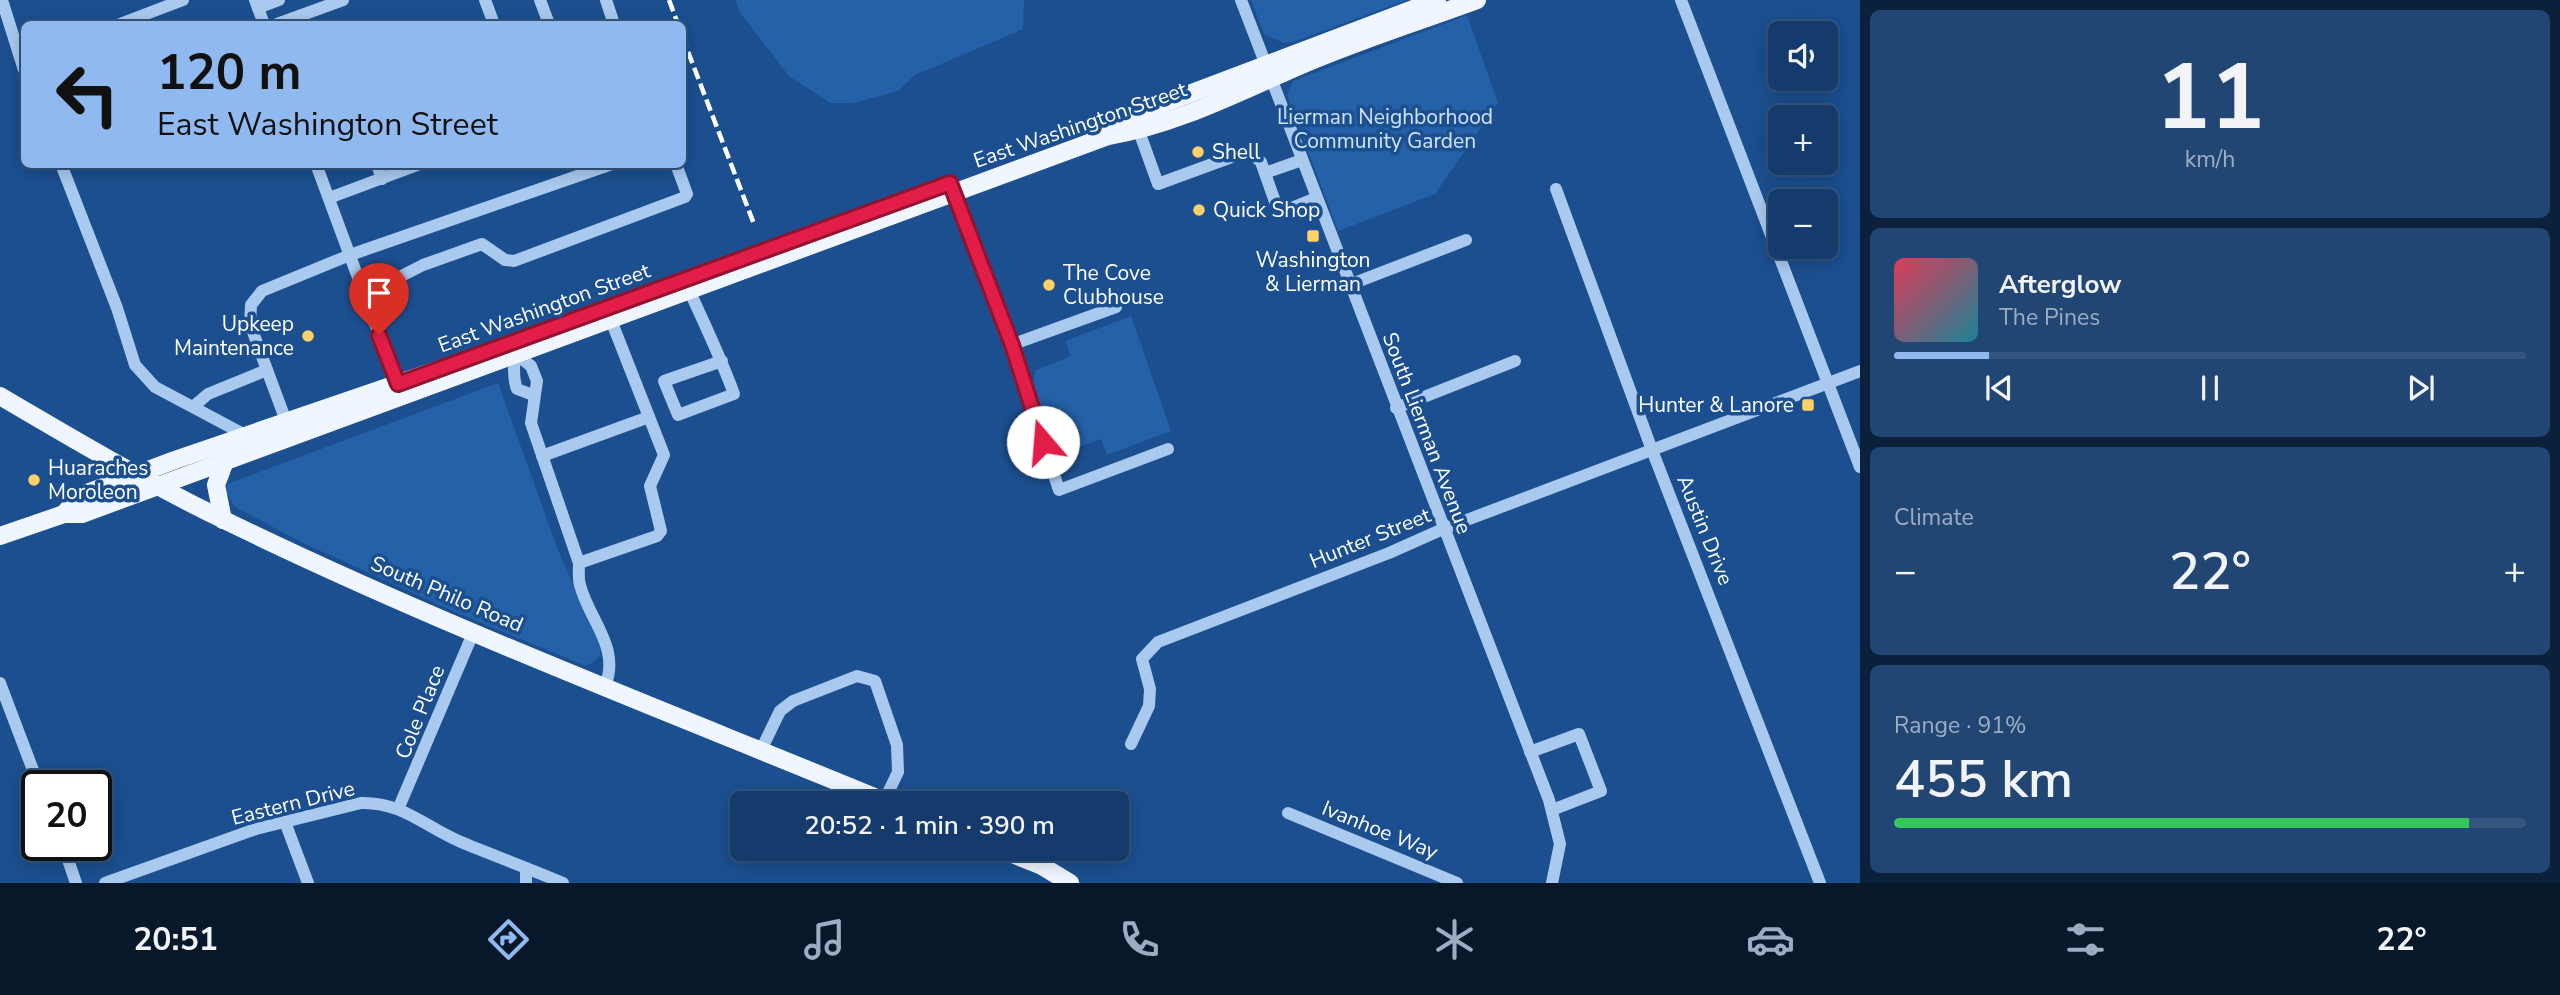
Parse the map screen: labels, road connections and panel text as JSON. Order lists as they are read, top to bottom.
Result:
{
  "streets": {
    "main road": ["East Washington Street", "South Philo Road"],
    "street": [
      "South Lierman Avenue",
      "Austin Drive",
      "Hunter Street",
      "Cole Place",
      "Eastern Drive",
      "Ivanhoe Way"
    ]
  },
  "crossings": [
    ["East Washington Street", "South Lierman Avenue"],
    ["East Washington Street", "South Philo Road"],
    ["South Lierman Avenue", "Hunter Street"],
    ["Austin Drive", "Hunter Street"],
    ["South Philo Road", "Cole Place"],
    ["Cole Place", "Eastern Drive"]
  ],
  "parks": ["Lierman Neighborhood Community Garden"],
  "places": {
    "other": [
      "Shell",
      "Quick Shop",
      "The Cove Clubhouse",
      "Upkeep Maintenance",
      "Huaraches Moroleon"
    ],
    "transit": ["Washington & Lierman", "Hunter & Lanore"]
  },
  "page": {
    "tile": [
      ["11", "km/h"],
      "Climate",
      ["Range · 91%", "455 km"]
    ],
    "map_buttons": ["+", "−"],
    "turn": ["120 m", "East Washington Street"],
    "song": ["Afterglow", "The Pines"],
    "heat": ["−", "22°", "+"],
    "limit": "20",
    "trip": "20:52 · 1 min · 390 m",
    "tabs": ["20:51", "22°"]
  }
}
